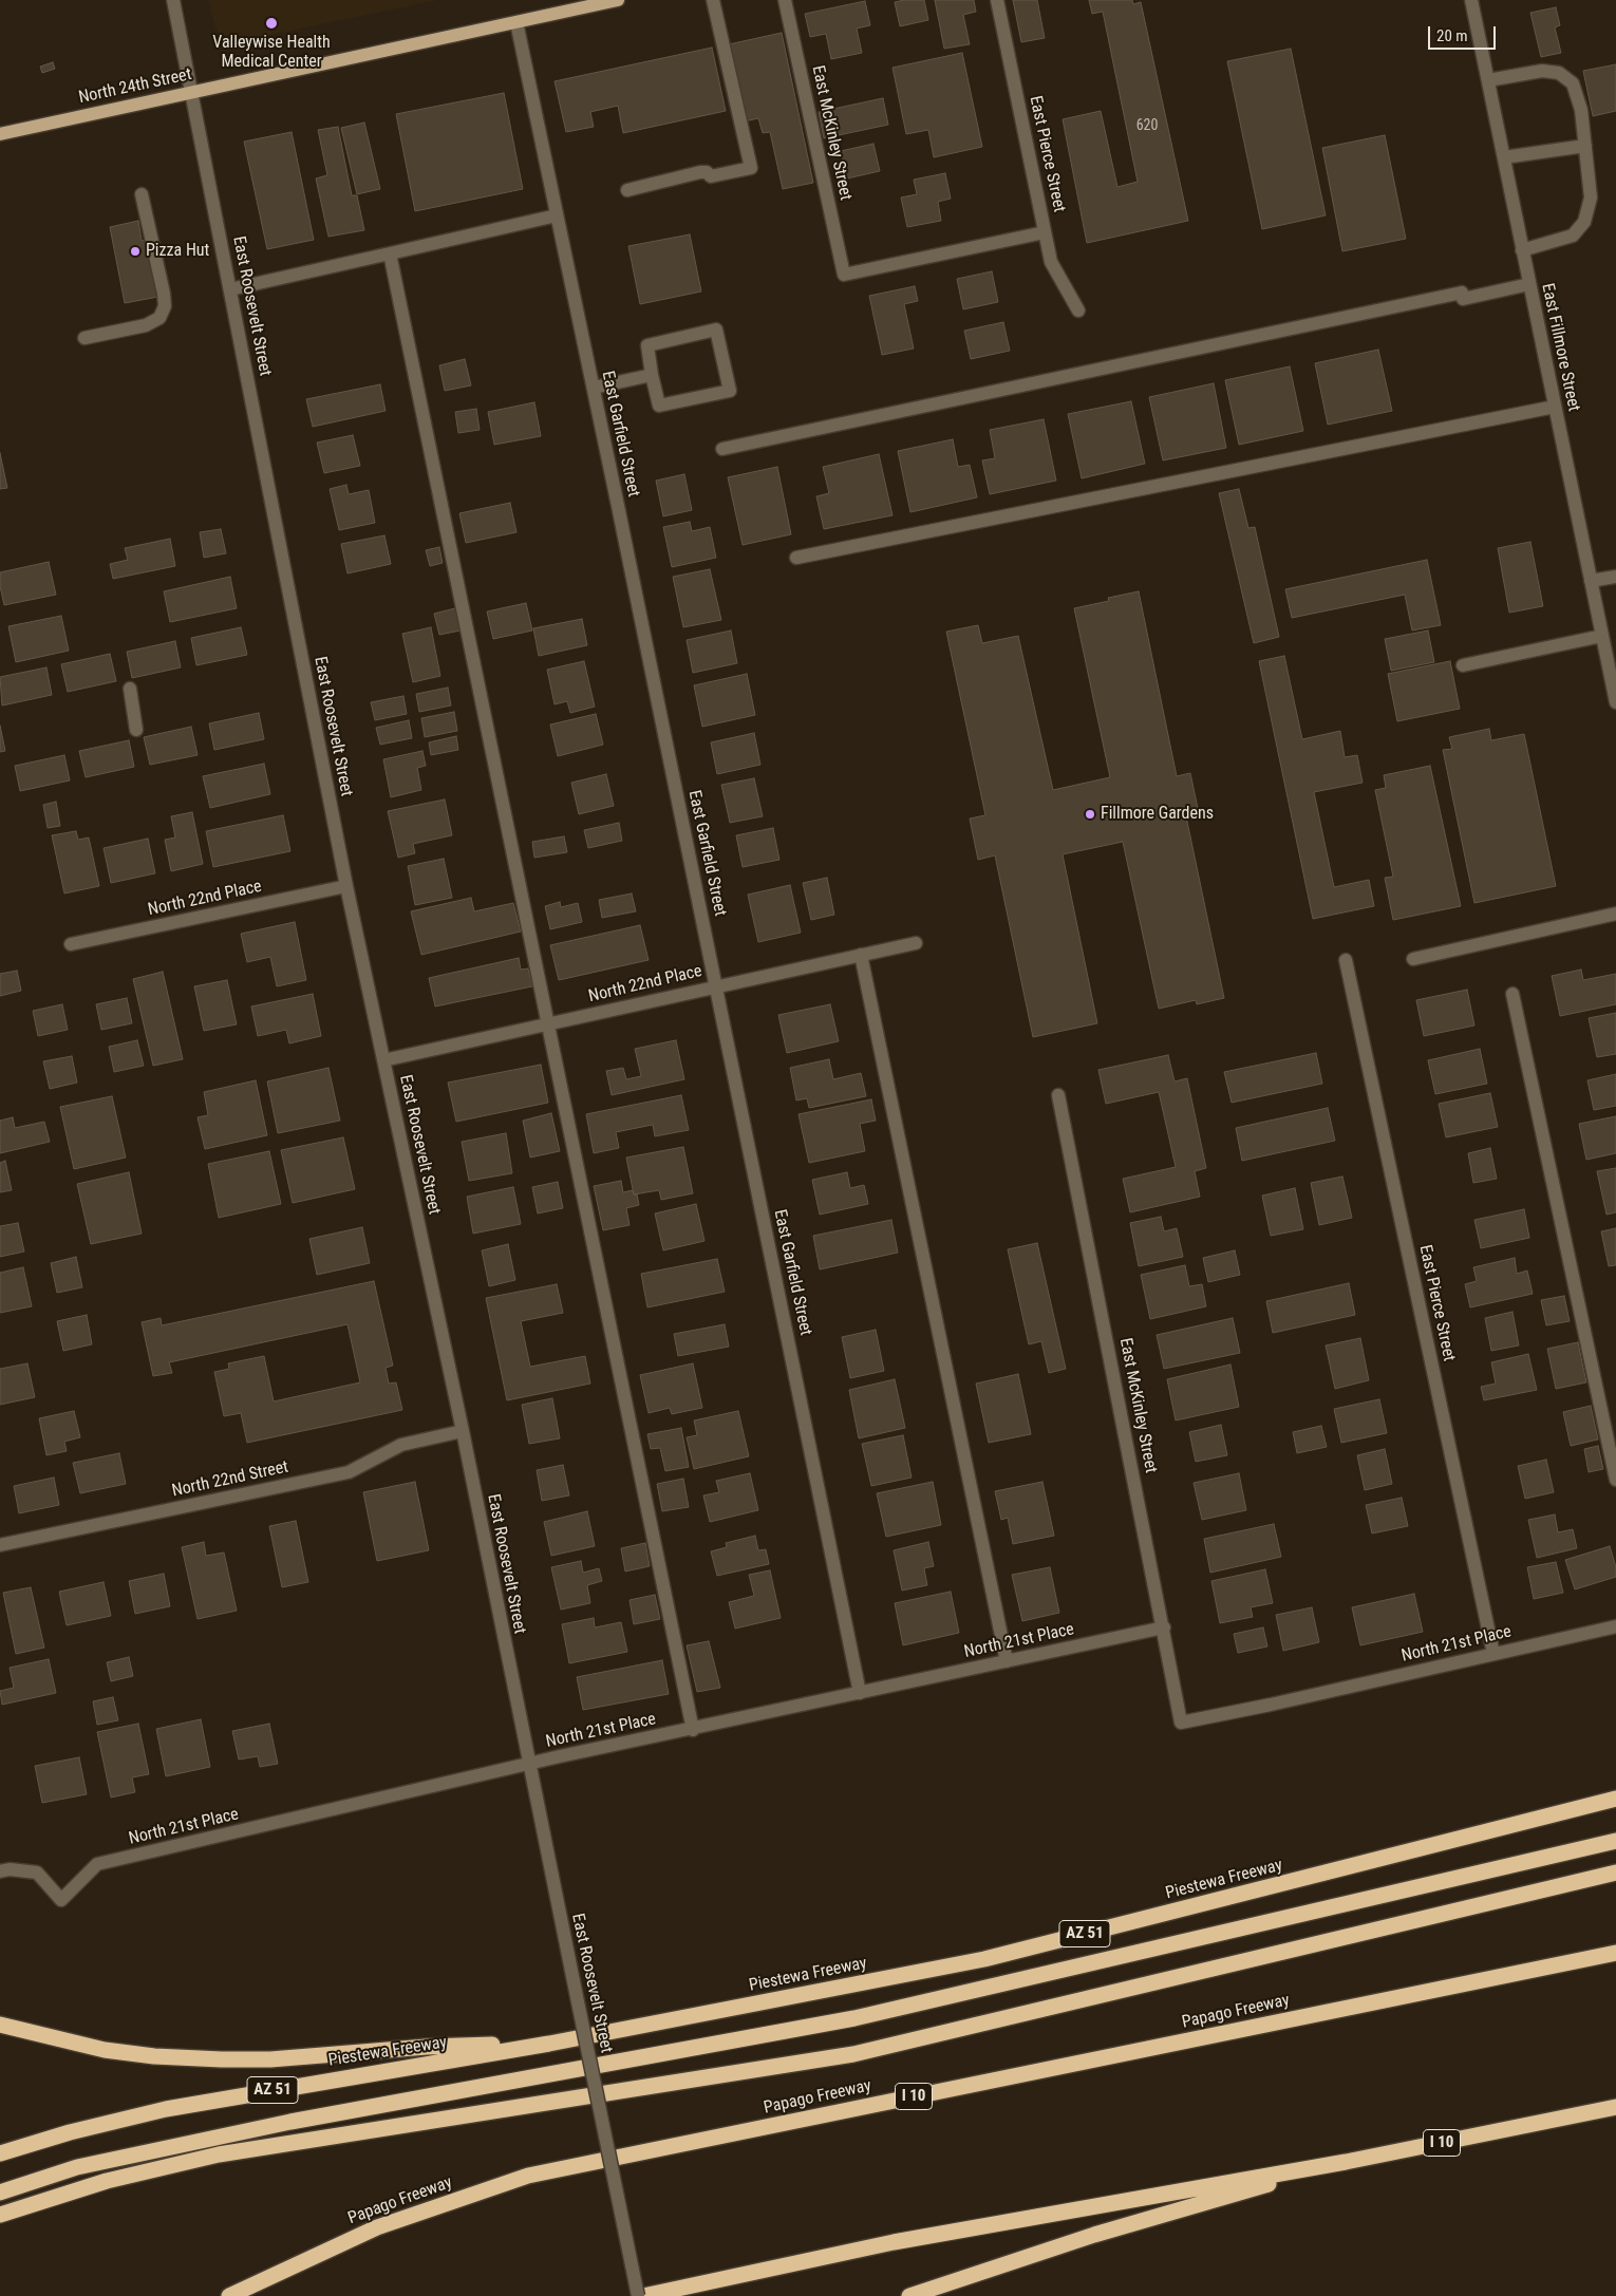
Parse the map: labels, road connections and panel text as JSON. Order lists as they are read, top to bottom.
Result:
{
  "streets": {
    "highway": [
      "Piestewa Freeway",
      "AZ 51",
      "Papago Freeway",
      "I 10"
    ],
    "main road": ["North 24th Street"],
    "street": [
      "East McKinley Street",
      "East Pierce Street",
      "East Roosevelt Street",
      "East Fillmore Street",
      "East Garfield Street",
      "North 22nd Place",
      "North 22nd Street",
      "North 21st Place"
    ]
  },
  "crossings": [
    ["North 24th Street", "East Roosevelt Street"],
    ["North 24th Street", "East Garfield Street"],
    ["East McKinley Street", "East Pierce Street"],
    ["East McKinley Street", "North 21st Place"],
    ["East Pierce Street", "North 21st Place"],
    ["East Roosevelt Street", "North 22nd Place"],
    ["East Roosevelt Street", "North 22nd Street"],
    ["East Roosevelt Street", "North 21st Place"],
    ["East Garfield Street", "North 22nd Place"],
    ["East Garfield Street", "North 21st Place"]
  ],
  "places": ["Valleywise Health Medical Center", "Pizza Hut", "Fillmore Gardens"],
  "house_numbers": ["620"],
  "scale_bar": "20 m"
}
